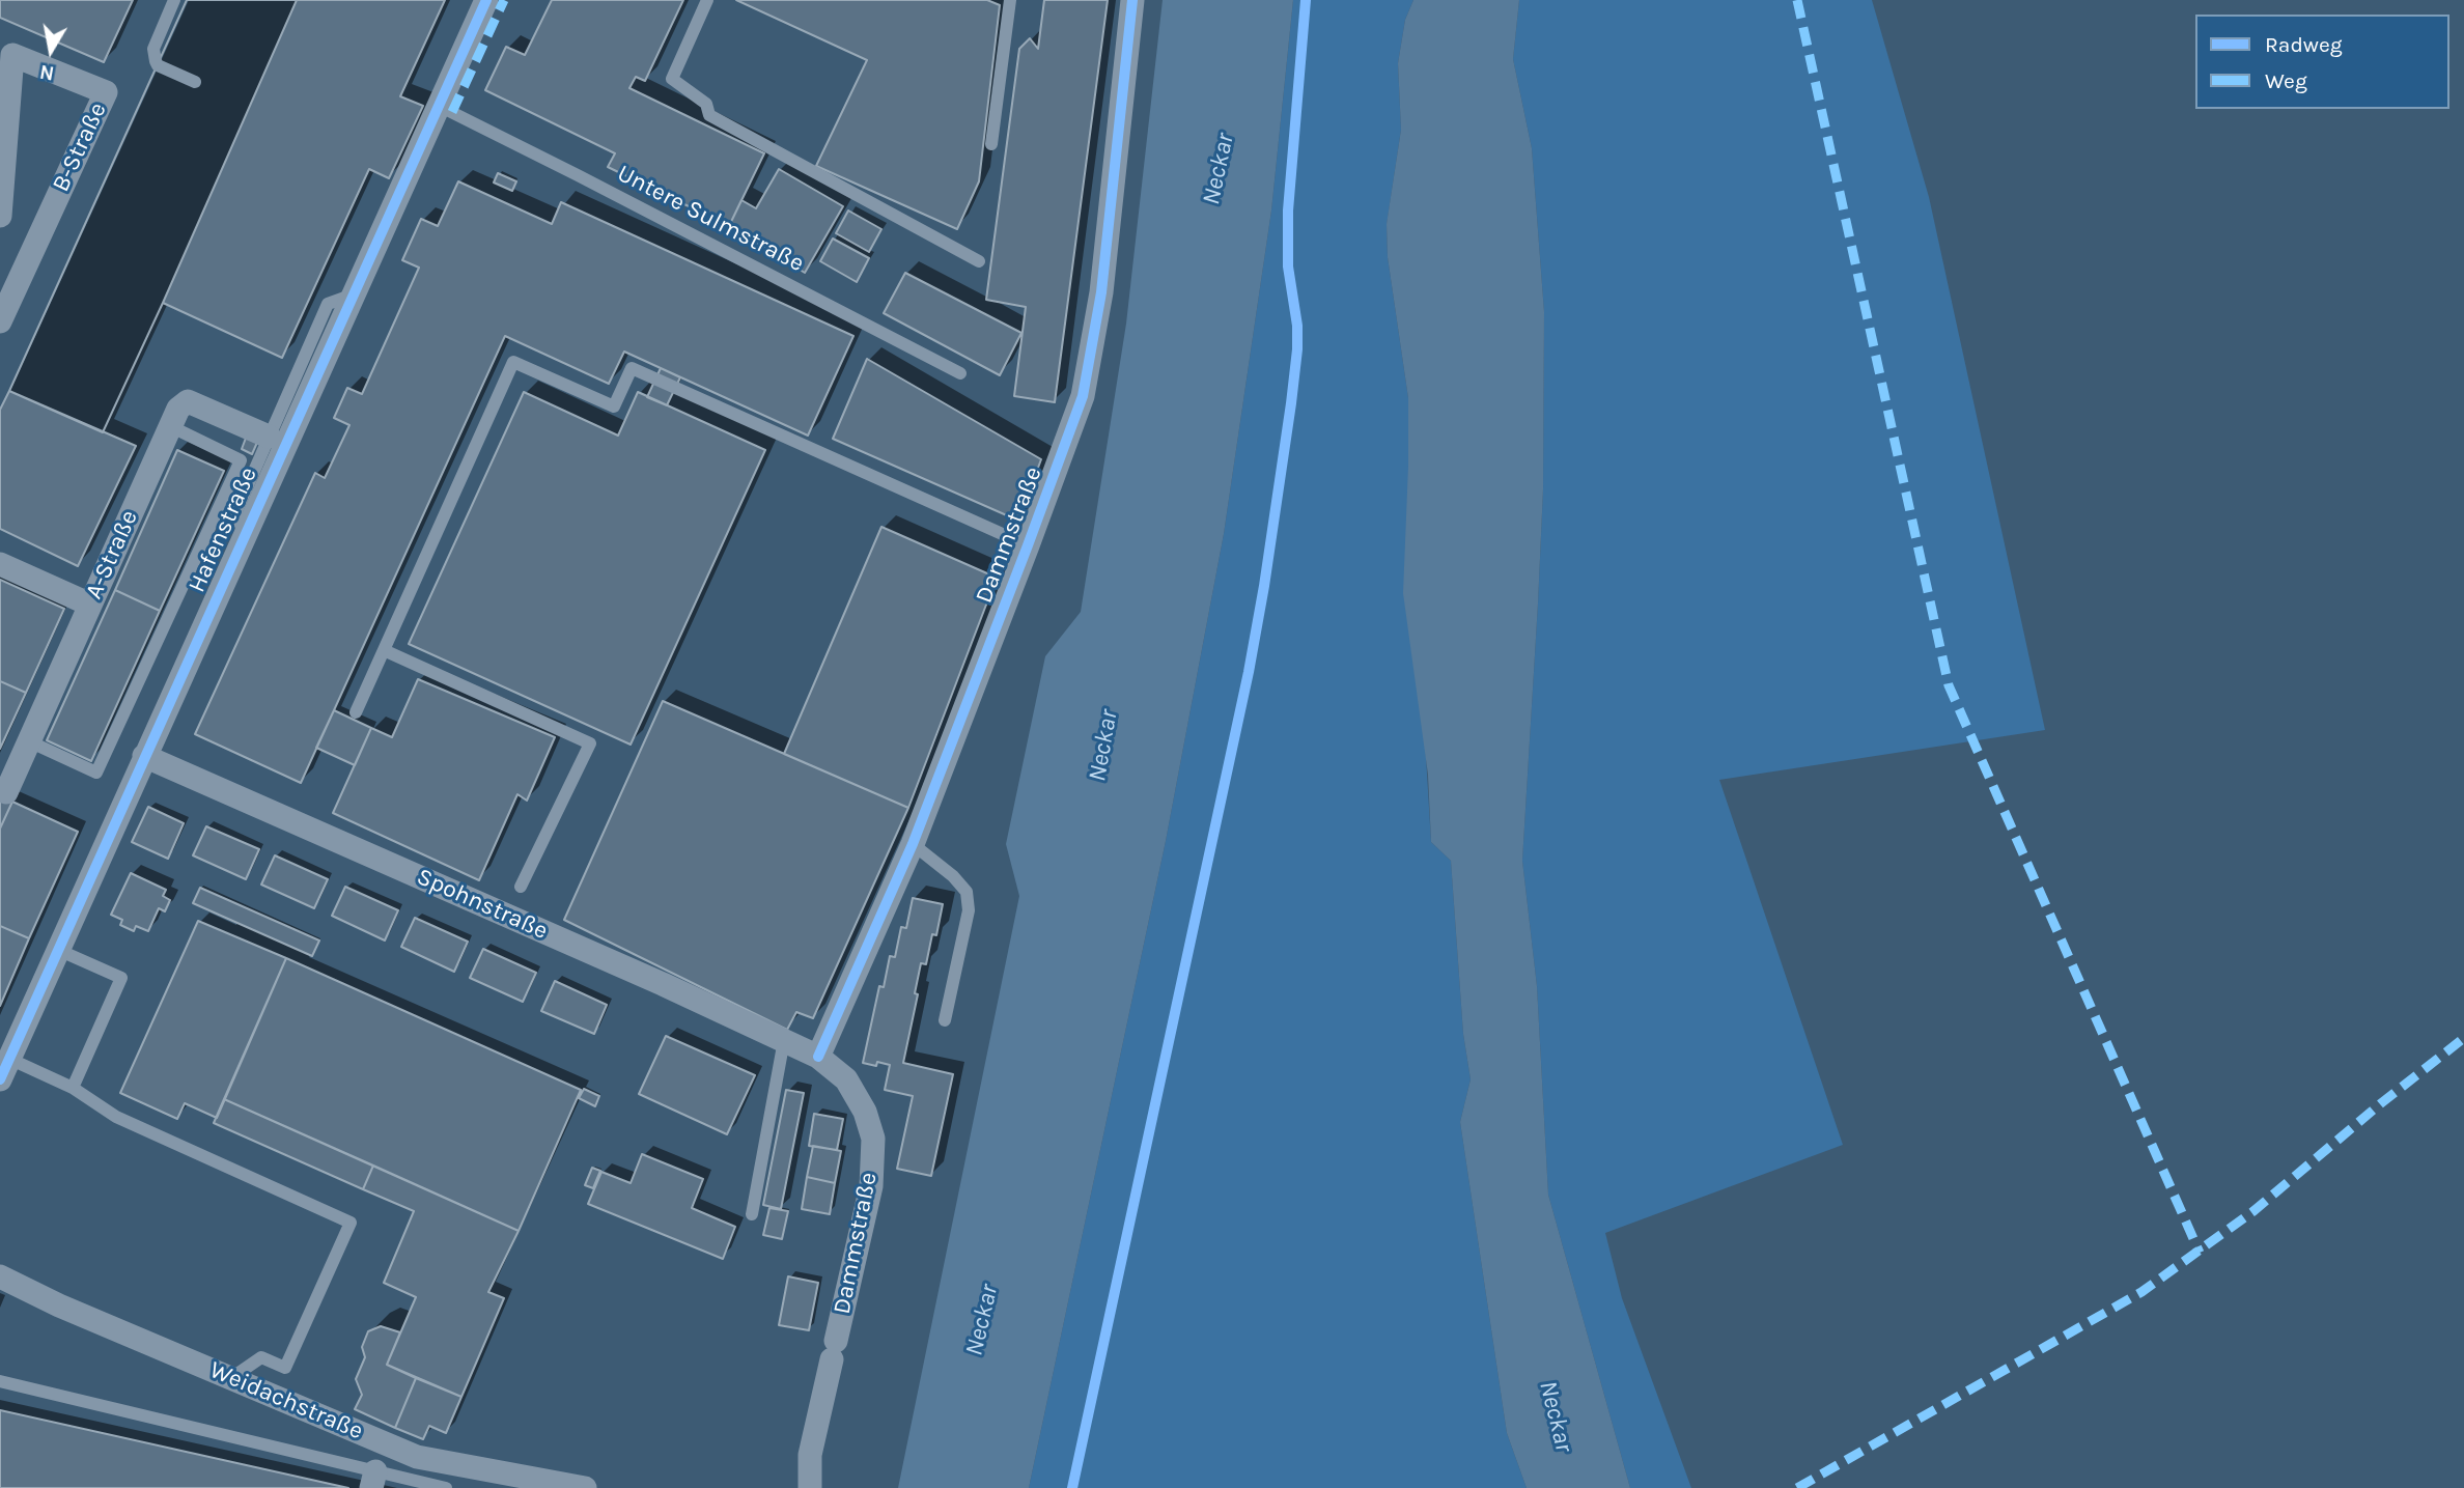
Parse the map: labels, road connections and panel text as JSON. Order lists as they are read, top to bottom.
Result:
{
  "streets": {
    "street": [
      "B-Straße",
      "Hafenstraße",
      "Dammstraße",
      "A-Straße",
      "Spohnstraße",
      "Weidachstraße"
    ],
    "lane": ["Untere Sulmstraße"]
  },
  "crossings": [
    ["Untere Sulmstraße", "Hafenstraße"],
    ["Hafenstraße", "Spohnstraße"],
    ["Dammstraße", "Spohnstraße"]
  ],
  "water": ["Neckar"],
  "legend": ["Radweg", "Weg"],
  "north": "bottom"
}
